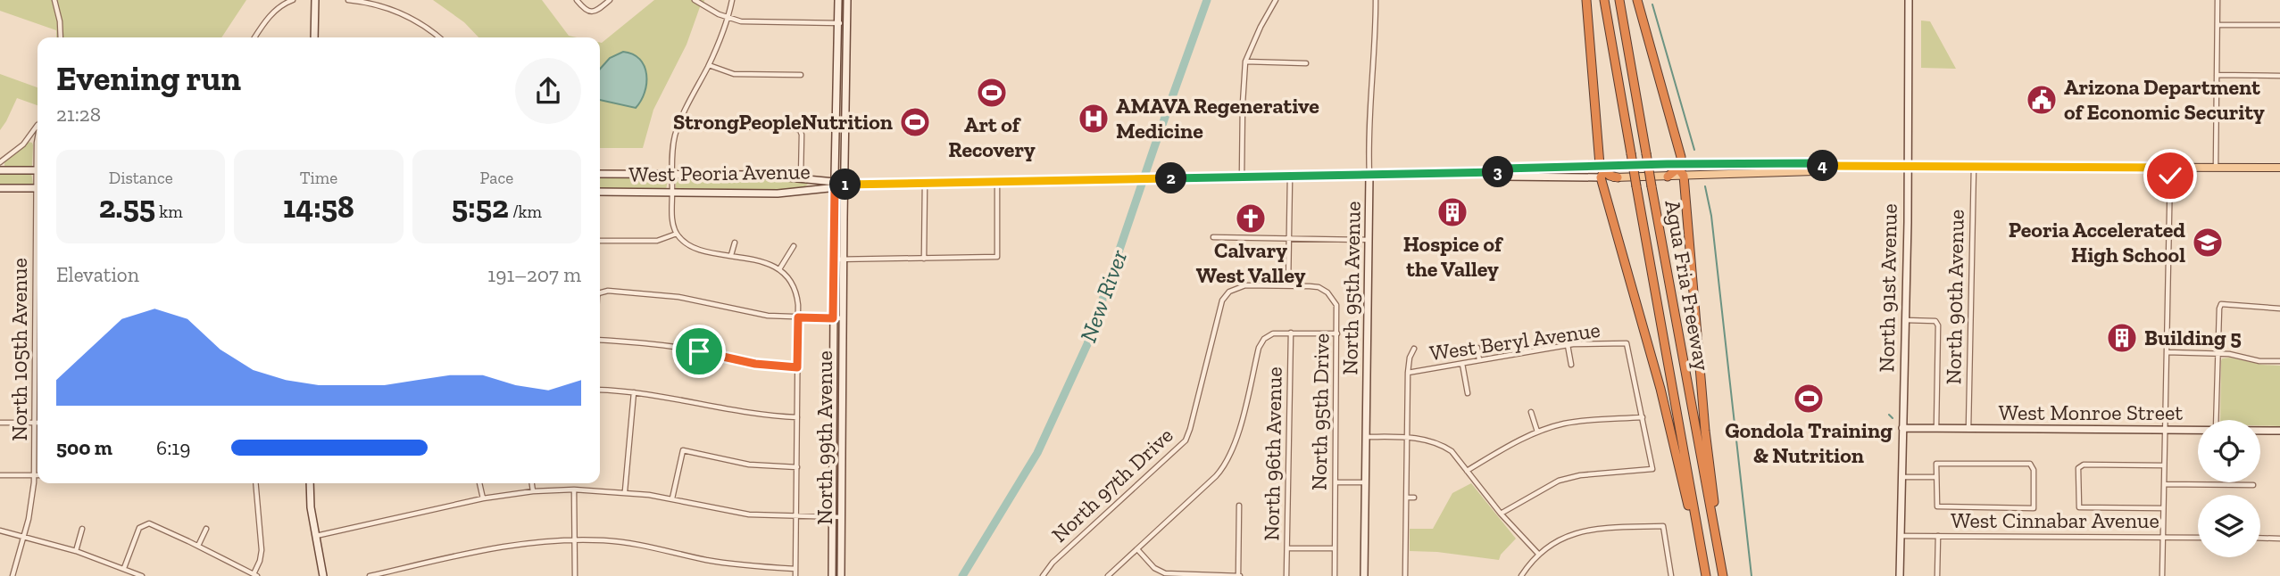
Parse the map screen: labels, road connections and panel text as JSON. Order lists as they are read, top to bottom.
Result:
{
  "streets": {
    "highway": ["Agua Fria Freeway"],
    "main road": [
      "West Peoria Avenue",
      "North 95th Avenue",
      "North 91st Avenue",
      "West Monroe Street",
      "North 99th Avenue"
    ],
    "street": [
      "North 90th Avenue",
      "West Beryl Avenue",
      "North 105th Avenue",
      "North 95th Drive",
      "North 96th Avenue",
      "North 97th Drive",
      "West Cinnabar Avenue"
    ]
  },
  "crossings": [
    ["West Peoria Avenue", "North 95th Avenue"],
    ["West Peoria Avenue", "North 99th Avenue"],
    ["North 91st Avenue", "West Monroe Street"],
    ["North 91st Avenue", "West Cinnabar Avenue"],
    ["North 90th Avenue", "West Monroe Street"],
    ["North 95th Drive", "North 97th Drive"]
  ],
  "water": ["New River"],
  "places": {
    "sports": ["Art of Recovery", "StrongPeopleNutrition", "Gondola Training & Nutrition"],
    "public building": ["Arizona Department of Economic Security"],
    "hospital": ["AMAVA Regenerative Medicine"],
    "building": ["Hospice of the Valley", "Building 5"],
    "church": ["Calvary West Valley"],
    "school or university": ["Peoria Accelerated High School"]
  },
  "page": {
    "heading": ["Evening run", "21:28"],
    "stats": [
      ["Distance", "2.55 km"],
      ["Time", "14:58"],
      ["Pace", "5:52 /km"]
    ],
    "pins": [
      "4",
      "3",
      "2",
      "1"
    ],
    "chart": ["Elevation", "191–207 m"],
    "list": [
      {
        "name": "500 m",
        "note": "6:19"
      }
    ]
  }
}
